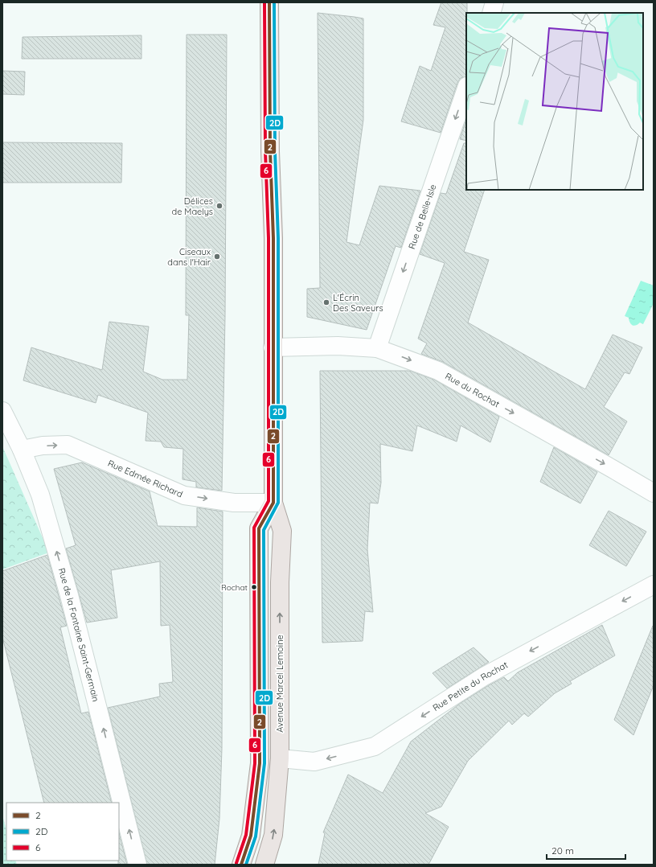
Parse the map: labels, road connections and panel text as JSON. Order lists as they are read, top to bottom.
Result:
{
  "streets": {
    "main road": ["Avenue Marcel Lemoine"],
    "street": [
      "Rue de Belle-Isle",
      "Rue du Rochat",
      "Rue Edmée Richard",
      "Rue de la Fontaine Saint-Germain",
      "Rue Petite du Rochat"
    ]
  },
  "crossings": [
    ["Rue de Belle-Isle", "Rue du Rochat"],
    ["Rue du Rochat", "Avenue Marcel Lemoine"],
    ["Rue Edmée Richard", "Rue de la Fontaine Saint-Germain"],
    ["Rue Edmée Richard", "Avenue Marcel Lemoine"],
    ["Avenue Marcel Lemoine", "Rue Petite du Rochat"]
  ],
  "one_way": [
    "Rue de Belle-Isle",
    "Rue du Rochat",
    "Rue Edmée Richard",
    "Rue de la Fontaine Saint-Germain",
    "Rue Petite du Rochat"
  ],
  "places": [
    "Délices de Maelys",
    "Ciseaux dans l'Hair",
    "L'Écrin Des Saveurs",
    "Rochat"
  ],
  "lines": ["transit line 2", "transit line 2D", "transit line 6"],
  "legend": ["2", "2D", "6"],
  "scale_bar": "20 m"
}
